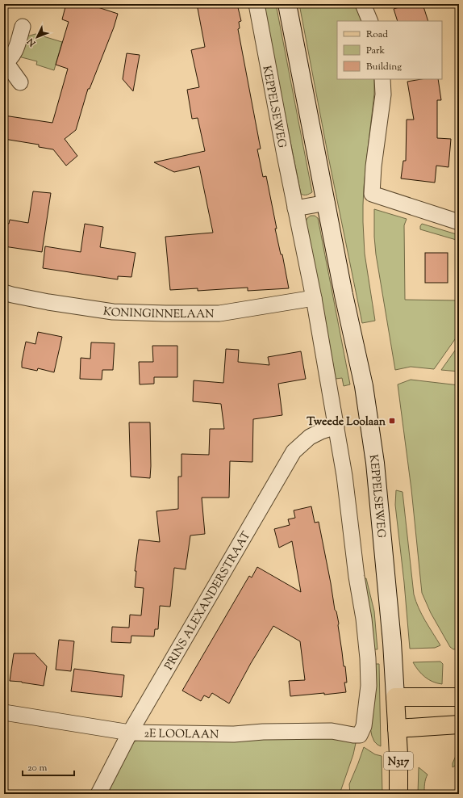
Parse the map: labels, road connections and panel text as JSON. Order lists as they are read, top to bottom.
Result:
{
  "streets": {
    "main road": ["KEPPELSEWEG", "N317"],
    "street": ["KONINGINNELAAN", "PRINS ALEXANDERSTRAAT", "2E LOOLAAN"]
  },
  "crossings": [
    ["KEPPELSEWEG", "KONINGINNELAAN"],
    ["KEPPELSEWEG", "PRINS ALEXANDERSTRAAT"],
    ["KEPPELSEWEG", "2E LOOLAAN"],
    ["PRINS ALEXANDERSTRAAT", "2E LOOLAAN"]
  ],
  "places": {
    "transit": ["Tweede Loolaan"]
  },
  "legend": ["Road", "Park", "Building"],
  "scale_bar": "20 m",
  "north": "bottom left"
}
